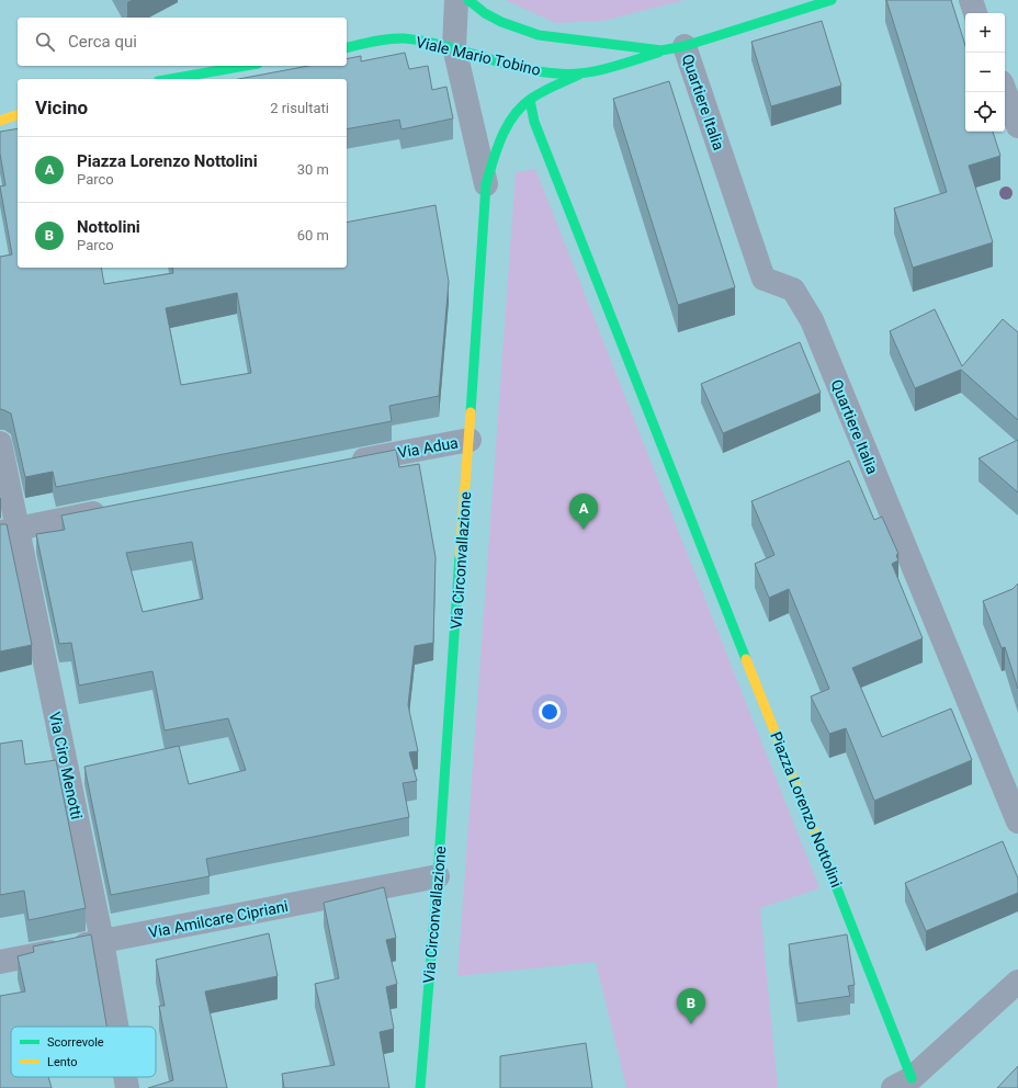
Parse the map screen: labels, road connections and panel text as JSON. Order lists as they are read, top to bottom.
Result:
{
  "streets": {
    "street": [
      "Viale Mario Tobino",
      "Quartiere Italia",
      "Via Adua",
      "Via Circonvallazione",
      "Via Ciro Menotti",
      "Piazza Lorenzo Nottolini",
      "Via Amilcare Cipriani"
    ]
  },
  "crossings": [
    ["Viale Mario Tobino", "Quartiere Italia"],
    ["Viale Mario Tobino", "Via Circonvallazione"],
    ["Via Adua", "Via Circonvallazione"],
    ["Via Circonvallazione", "Piazza Lorenzo Nottolini"],
    ["Via Circonvallazione", "Via Amilcare Cipriani"],
    ["Via Ciro Menotti", "Via Amilcare Cipriani"]
  ],
  "legend": ["Scorrevole", "Lento"],
  "page": {
    "map_buttons": ["+", "−"],
    "search": "Cerca qui",
    "heading": ["Vicino", "2 risultati"],
    "list": [
      {
        "mark": "A",
        "name": "Piazza Lorenzo Nottolini",
        "note": "Parco",
        "value": "30 m"
      },
      {
        "mark": "B",
        "name": "Nottolini",
        "note": "Parco",
        "value": "60 m"
      }
    ],
    "pins": ["A", "B"]
  }
}
